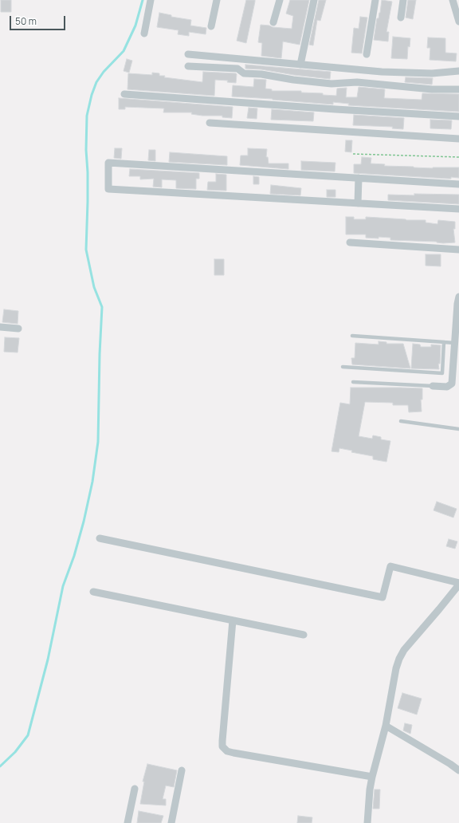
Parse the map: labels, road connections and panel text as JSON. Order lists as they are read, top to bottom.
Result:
{
  "scale_bar": "50 m"
}
